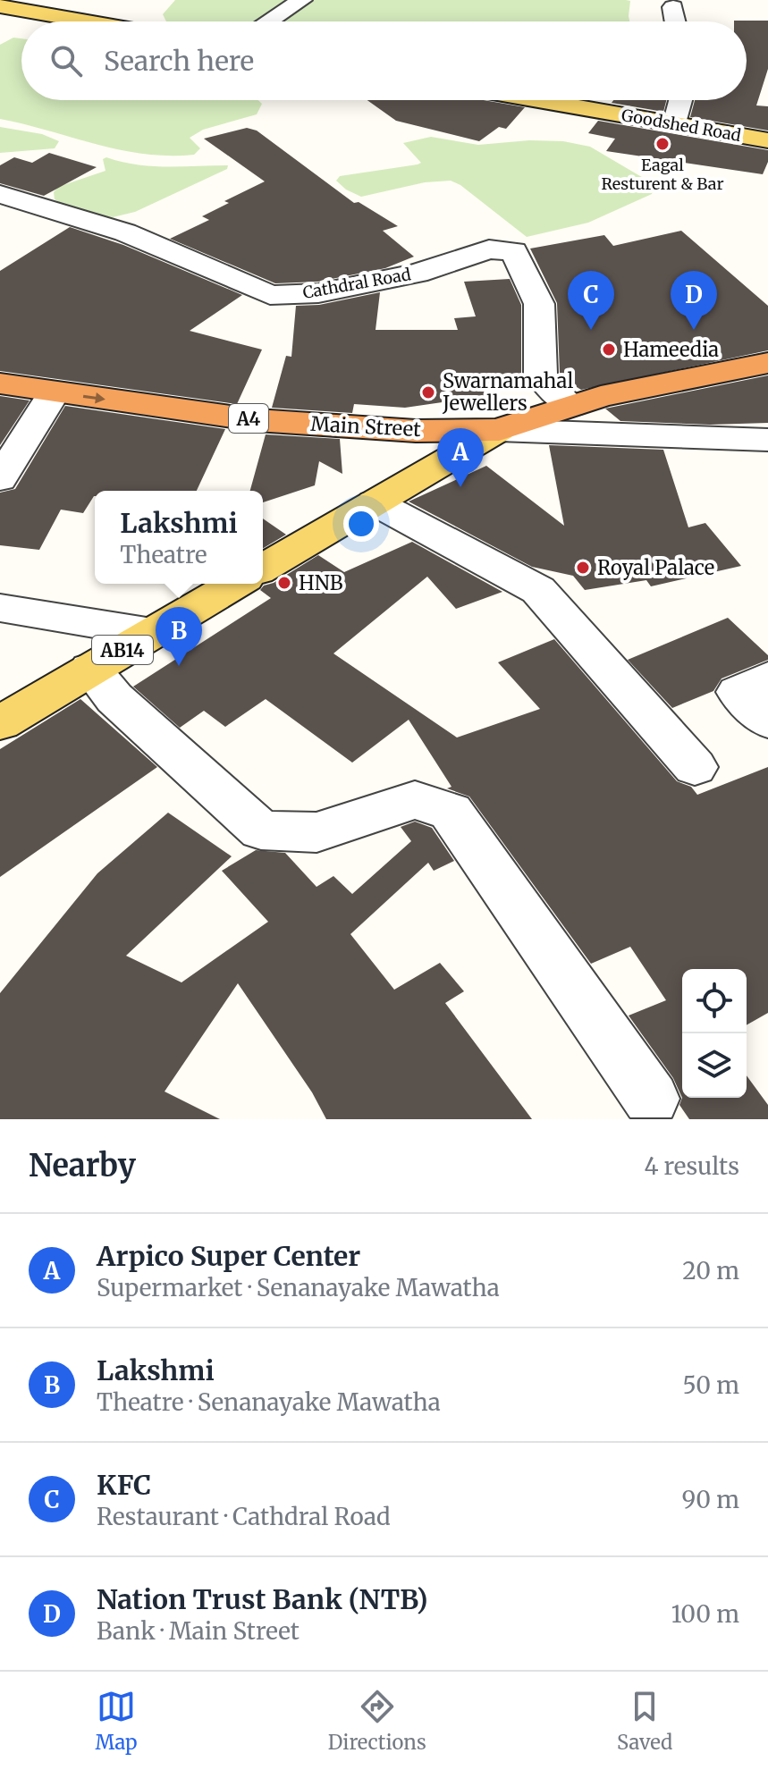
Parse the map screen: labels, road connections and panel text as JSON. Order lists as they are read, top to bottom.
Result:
{
  "streets": {
    "highway": ["A4", "Main Street"],
    "main road": ["Goodshed Road", "AB14"],
    "street": ["Cathdral Road"]
  },
  "crossings": [
    ["Cathdral Road", "Main Street"]
  ],
  "one_way": ["Main Street"],
  "places": [
    "Eagal Resturent & Bar",
    "Hameedia",
    "Swarnamahal Jewellers",
    "Royal Palace",
    "HNB"
  ],
  "page": {
    "search": "Search here",
    "pins": [
      "C",
      "D",
      "A",
      "B"
    ],
    "popup": ["Lakshmi", "Theatre"],
    "heading": ["Nearby", "4 results"],
    "list": [
      {
        "mark": "A",
        "name": "Arpico Super Center",
        "note": "Supermarket · Senanayake Mawatha",
        "value": "20 m"
      },
      {
        "mark": "B",
        "name": "Lakshmi",
        "note": "Theatre · Senanayake Mawatha",
        "value": "50 m"
      },
      {
        "mark": "C",
        "name": "KFC",
        "note": "Restaurant · Cathdral Road",
        "value": "90 m"
      },
      {
        "mark": "D",
        "name": "Nation Trust Bank (NTB)",
        "note": "Bank · Main Street",
        "value": "100 m"
      }
    ],
    "nav": ["Map", "Directions", "Saved"]
  }
}
